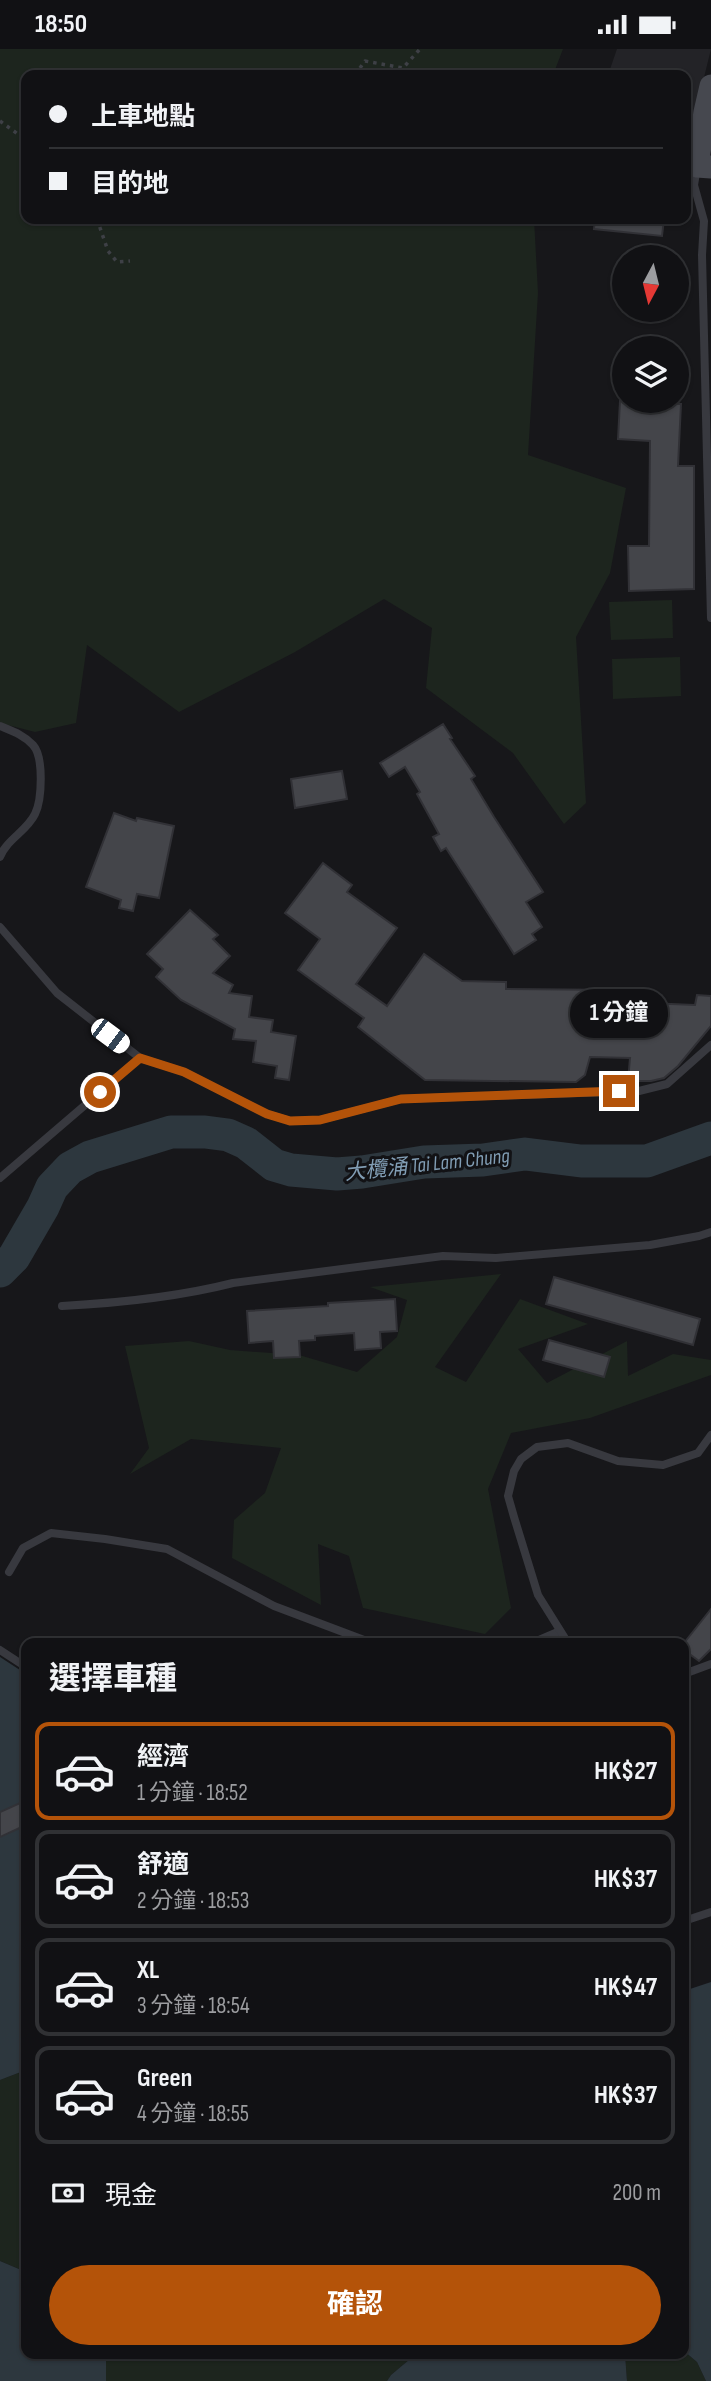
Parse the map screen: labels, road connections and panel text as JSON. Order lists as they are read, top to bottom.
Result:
{
  "water": ["大欖涌 Tai Lam Chung"],
  "north": "bottom",
  "page": {
    "status": "18:50",
    "banner": ["上車地點", "目的地"],
    "bubble": "1 分鐘",
    "heading": "選擇車種",
    "list": [
      {
        "name": "經濟",
        "note": "1 分鐘 · 18:52",
        "value": "HK$27"
      },
      {
        "name": "舒適",
        "note": "2 分鐘 · 18:53",
        "value": "HK$37"
      },
      {
        "name": "XL",
        "note": "3 分鐘 · 18:54",
        "value": "HK$47"
      },
      {
        "name": "Green",
        "note": "4 分鐘 · 18:55",
        "value": "HK$37"
      }
    ],
    "pay": ["現金", "200 m"],
    "buttons": "確認"
  }
}
